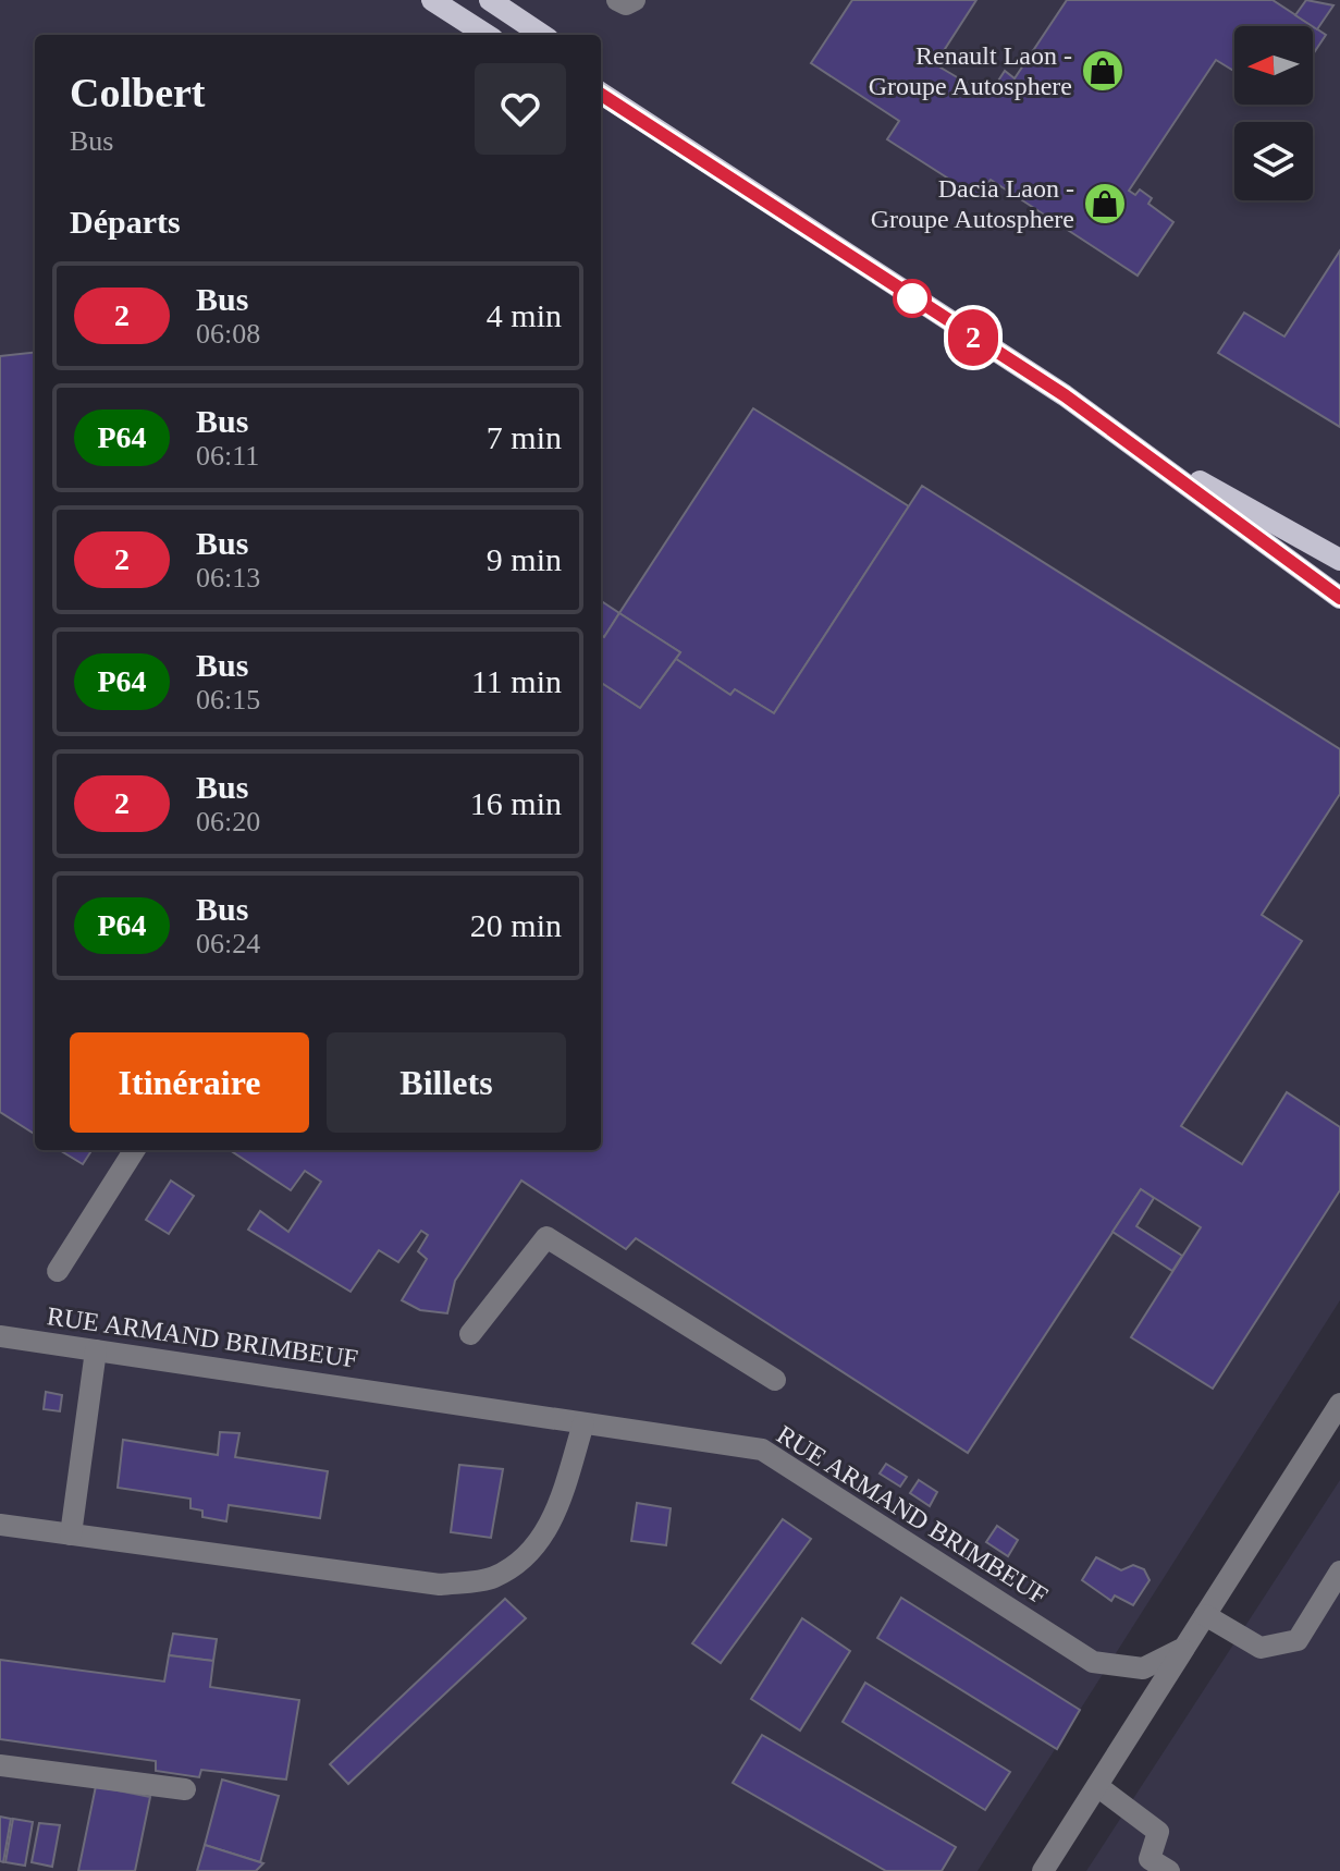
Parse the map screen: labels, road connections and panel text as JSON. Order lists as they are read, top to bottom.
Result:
{
  "streets": {
    "street": ["RUE ARMAND BRIMBEUF"]
  },
  "places": {
    "shop": ["Renault Laon - Groupe Autosphere", "Dacia Laon - Groupe Autosphere"]
  },
  "lines": ["bus line 2"],
  "north": "left",
  "page": {
    "on_map": "2",
    "heading": [
      ["Colbert", "Bus"],
      "Départs"
    ],
    "list": [
      {
        "mark": "2",
        "name": "Bus",
        "note": "06:08",
        "value": "4 min"
      },
      {
        "mark": "P64",
        "name": "Bus",
        "note": "06:11",
        "value": "7 min"
      },
      {
        "mark": "2",
        "name": "Bus",
        "note": "06:13",
        "value": "9 min"
      },
      {
        "mark": "P64",
        "name": "Bus",
        "note": "06:15",
        "value": "11 min"
      },
      {
        "mark": "2",
        "name": "Bus",
        "note": "06:20",
        "value": "16 min"
      },
      {
        "mark": "P64",
        "name": "Bus",
        "note": "06:24",
        "value": "20 min"
      }
    ],
    "buttons": ["Itinéraire", "Billets"]
  }
}
